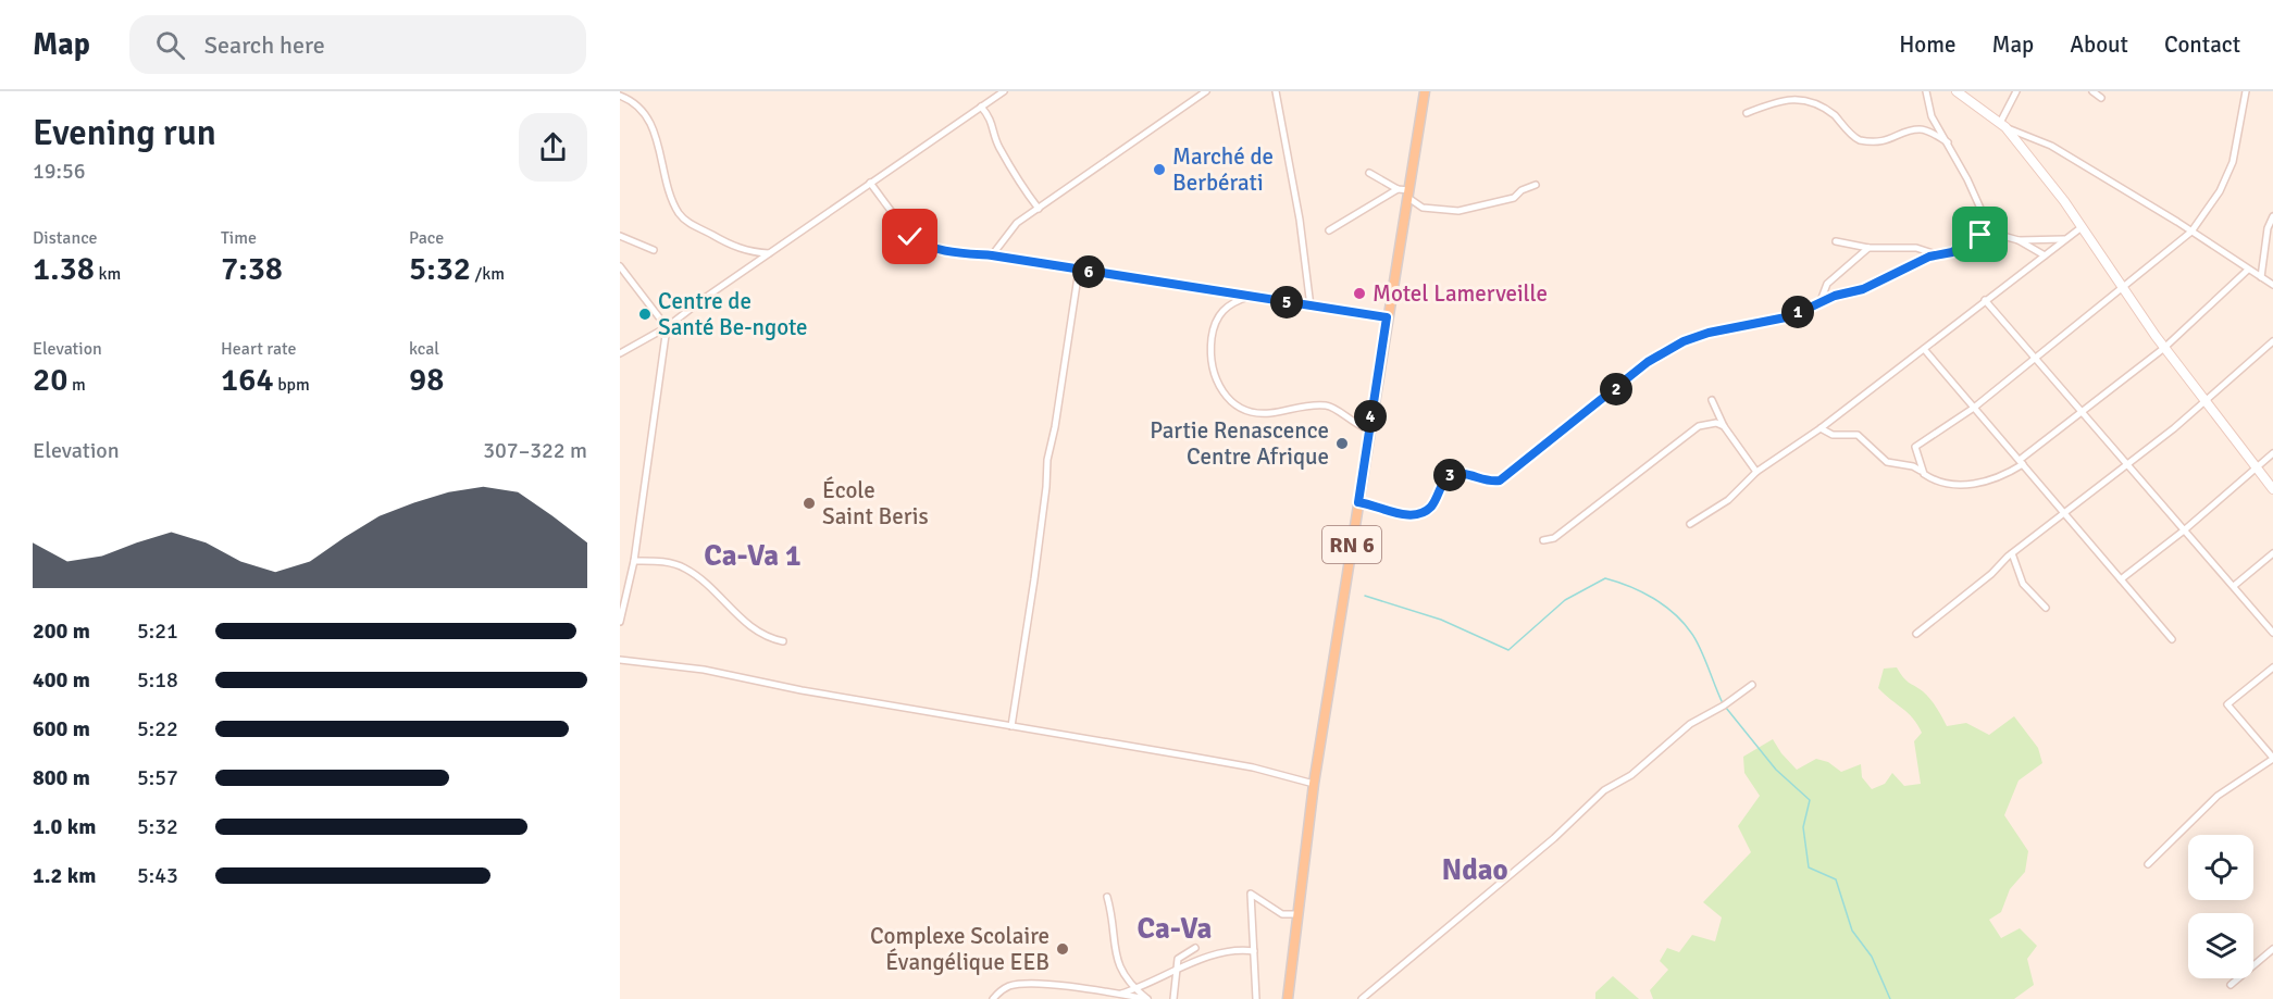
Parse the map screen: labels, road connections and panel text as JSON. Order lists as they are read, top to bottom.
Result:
{
  "streets": {
    "main road": ["RN 6"]
  },
  "districts": ["Ca-Va 1", "Ndao", "Ca-Va"],
  "places": [
    "Marché de Berbérati",
    "Motel Lamerveille",
    "Centre de Santé Be-ngote",
    "Partie Renascence Centre Afrique",
    "École Saint Beris",
    "Complexe Scolaire Évangélique EEB"
  ],
  "page": {
    "header": "Map",
    "search": "Search here",
    "nav": [
      "Home",
      "Map",
      "About",
      "Contact"
    ],
    "heading": ["Evening run", "19:56"],
    "stats": [
      ["Distance", "1.38 km"],
      ["Time", "7:38"],
      ["Pace", "5:32 /km"],
      ["Elevation", "20 m"],
      ["Heart rate", "164 bpm"],
      ["kcal", "98"]
    ],
    "pins": [
      "6",
      "5",
      "1",
      "2",
      "4",
      "3"
    ],
    "chart": ["Elevation", "307–322 m"],
    "list": [
      {
        "name": "200 m",
        "note": "5:21"
      },
      {
        "name": "400 m",
        "note": "5:18"
      },
      {
        "name": "600 m",
        "note": "5:22"
      },
      {
        "name": "800 m",
        "note": "5:57"
      },
      {
        "name": "1.0 km",
        "note": "5:32"
      },
      {
        "name": "1.2 km",
        "note": "5:43"
      }
    ]
  }
}
